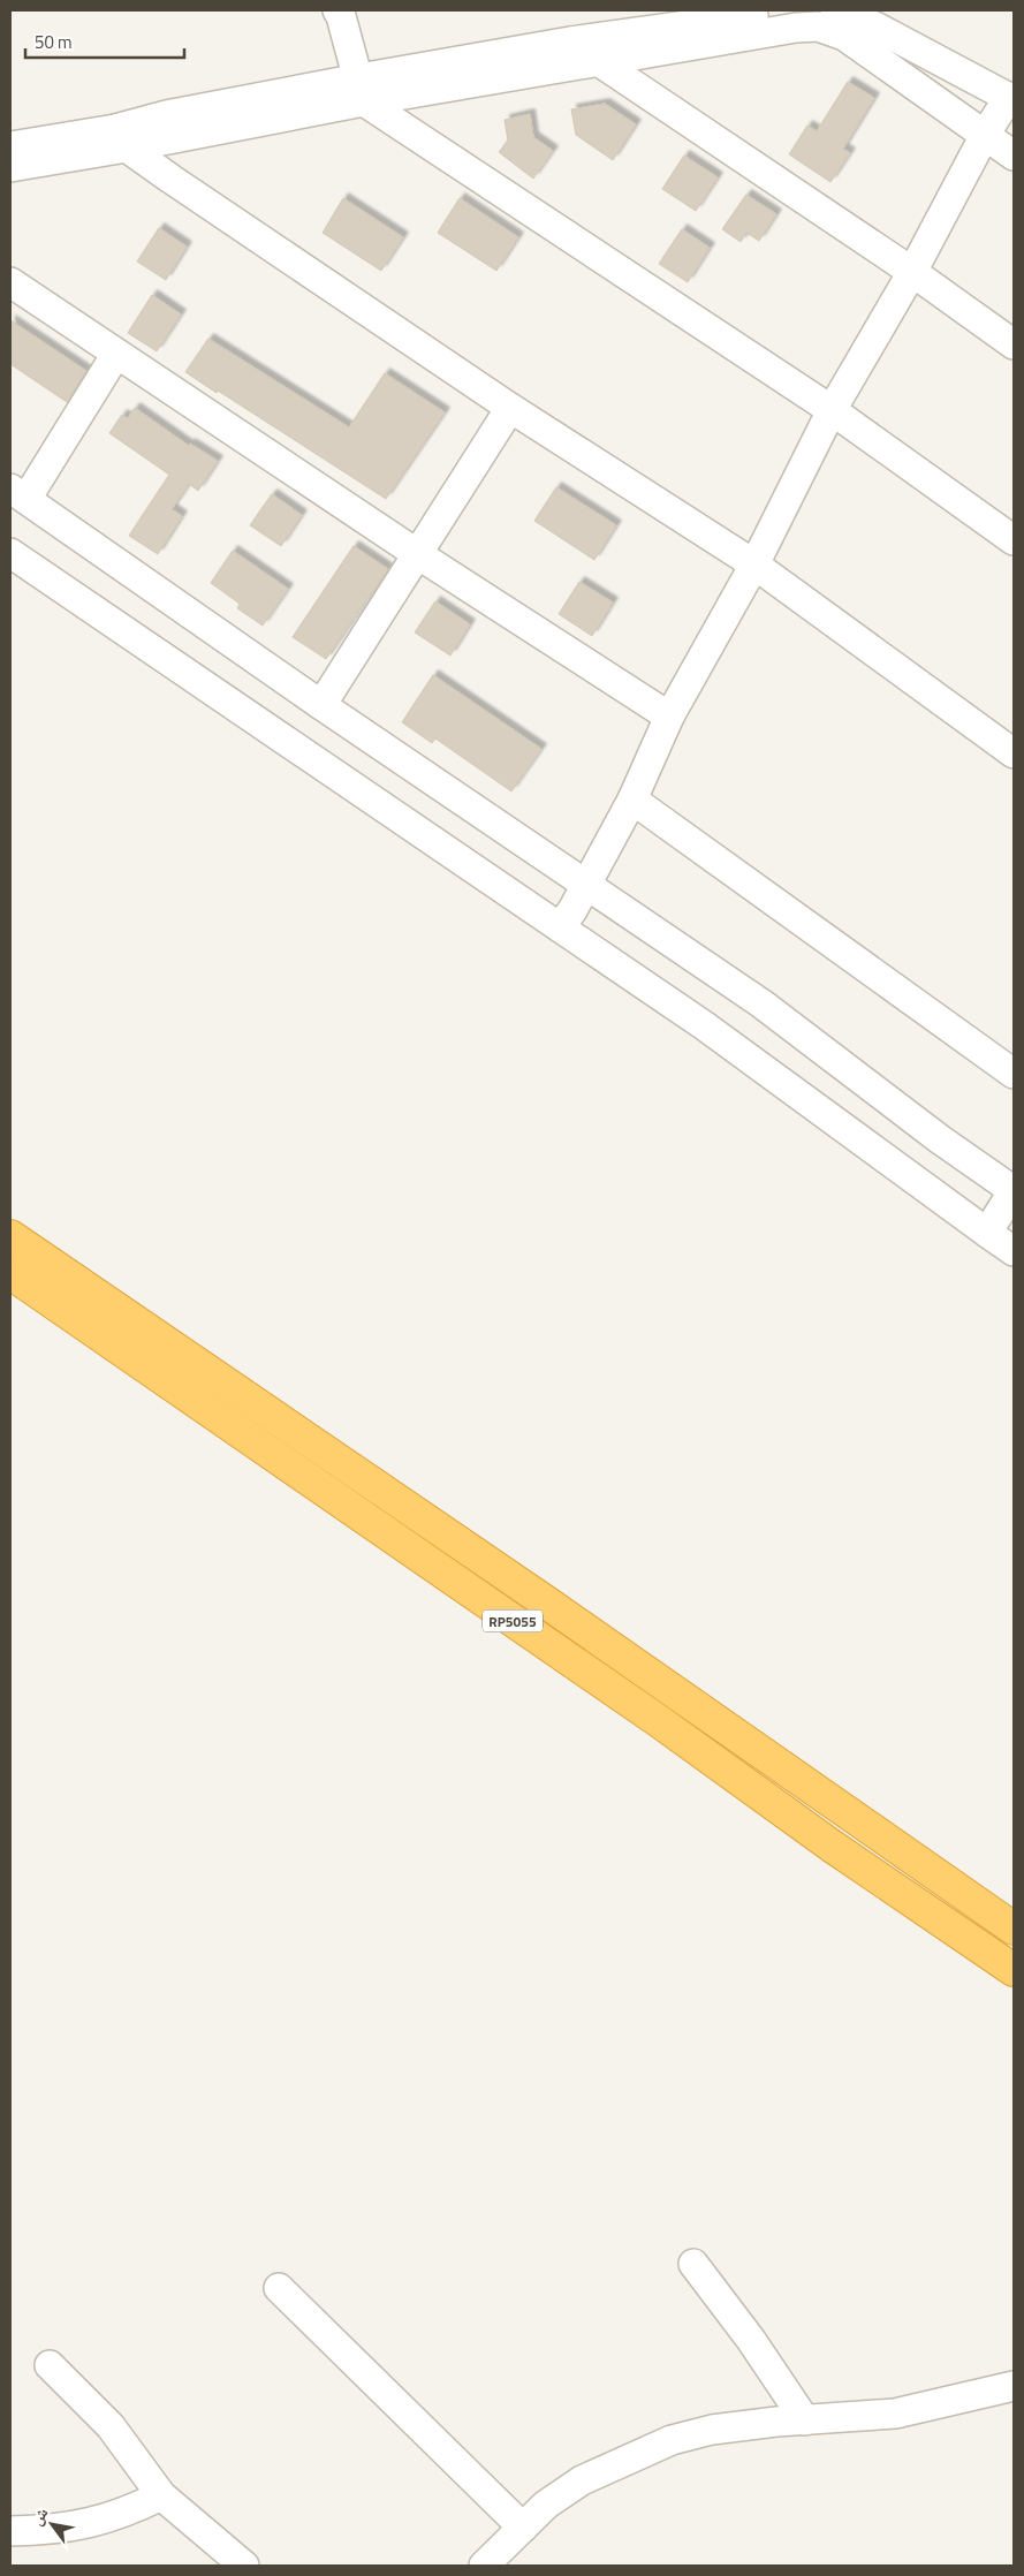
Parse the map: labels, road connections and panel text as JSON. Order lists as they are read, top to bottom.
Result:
{
  "streets": {
    "highway": ["RP5055"]
  },
  "scale_bar": "50 m",
  "north": "top left"
}
